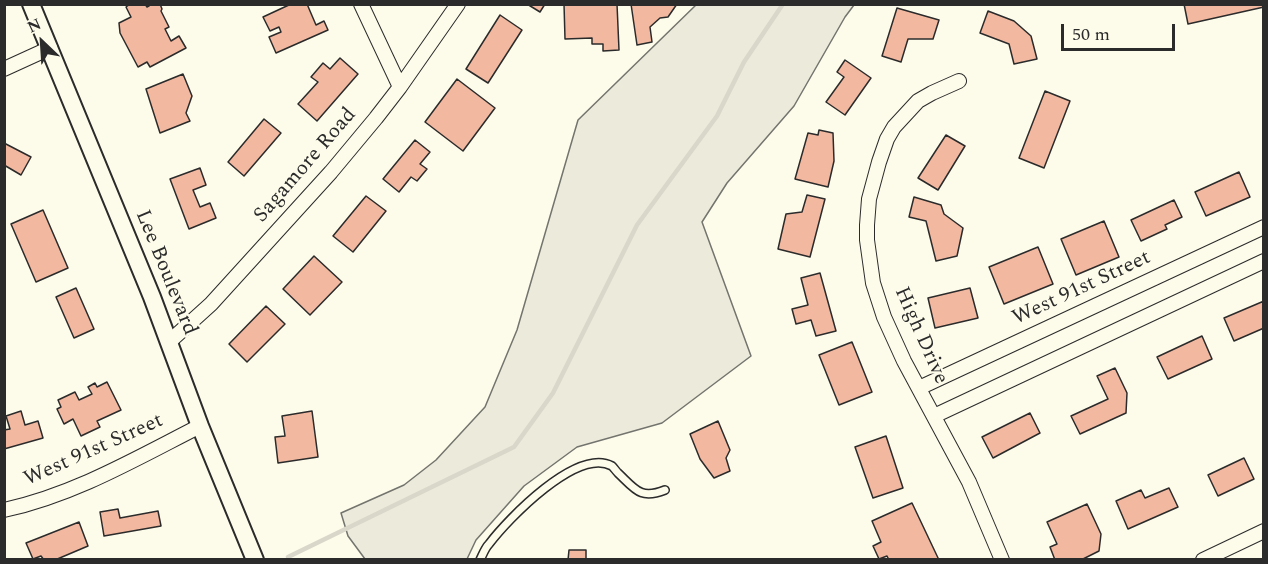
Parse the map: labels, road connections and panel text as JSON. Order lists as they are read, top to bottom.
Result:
{
  "streets": {
    "street": [
      "Sagamore Road",
      "Lee Boulevard",
      "West 91st Street",
      "High Drive"
    ]
  },
  "crossings": [
    ["Sagamore Road", "Lee Boulevard"],
    ["Lee Boulevard", "West 91st Street"],
    ["West 91st Street", "High Drive"]
  ],
  "scale_bar": "50 m",
  "north": "top left"
}
